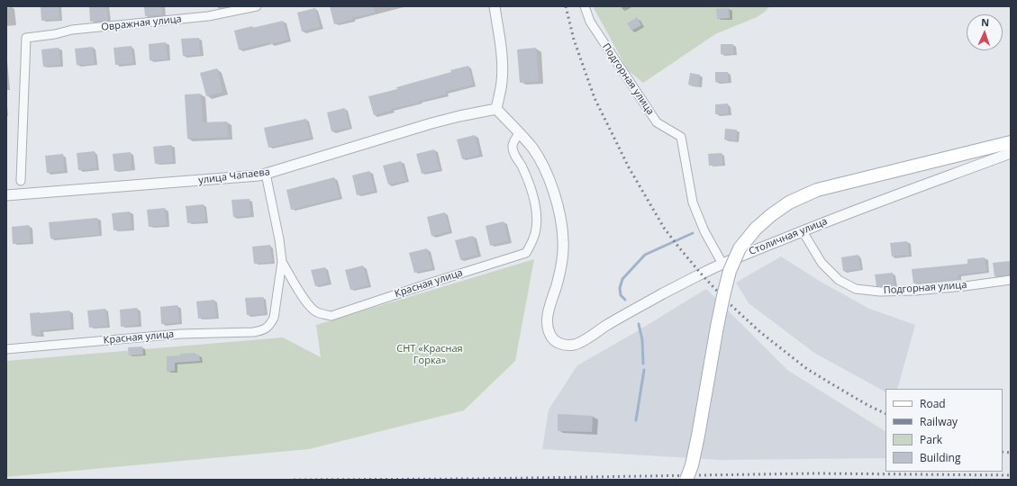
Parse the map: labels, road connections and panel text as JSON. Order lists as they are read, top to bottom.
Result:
{
  "streets": {
    "street": [
      "Овражная улица",
      "Подгорная улица",
      "улица Чапаева",
      "Столичная улица",
      "Красная улица"
    ]
  },
  "crossings": [
    ["Подгорная улица", "Столичная улица"],
    ["Столичная улица", "Красная улица"]
  ],
  "parks": ["СНТ «Красная Горка»"],
  "legend": [
    "Road",
    "Railway",
    "Park",
    "Building"
  ],
  "north": "top"
}
